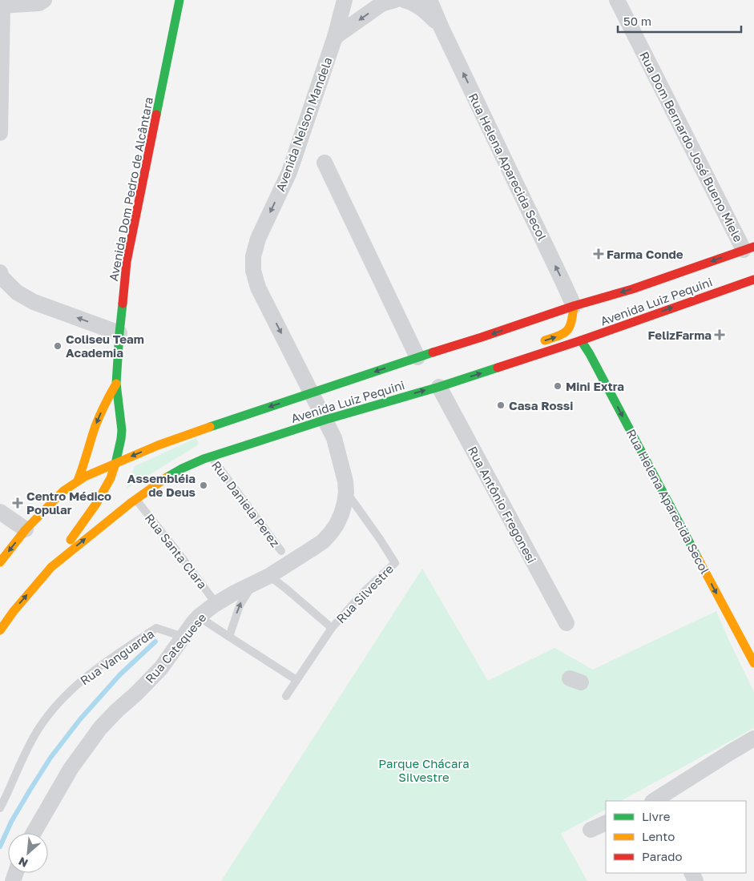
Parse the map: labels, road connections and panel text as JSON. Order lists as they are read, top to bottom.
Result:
{
  "streets": {
    "main road": ["Rua Helena Aparecida Secol", "Avenida Dom Pedro de Alcântara", "Avenida Luiz Pequini"],
    "street": [
      "Avenida Nelson Mandela",
      "Rua Dom Bernardo José Bueno Miele",
      "Rua Antônio Fregonesi",
      "Rua Catequese"
    ],
    "lane": [
      "Rua Daniela Perez",
      "Rua Santa Clara",
      "Rua Silvestre",
      "Rua Vanguarda"
    ]
  },
  "crossings": [
    ["Avenida Nelson Mandela", "Avenida Luiz Pequini"],
    ["Avenida Nelson Mandela", "Rua Catequese"],
    ["Rua Dom Bernardo José Bueno Miele", "Avenida Luiz Pequini"],
    ["Rua Helena Aparecida Secol", "Avenida Luiz Pequini"],
    ["Avenida Dom Pedro de Alcântara", "Avenida Luiz Pequini"],
    ["Avenida Luiz Pequini", "Rua Daniela Perez"],
    ["Avenida Luiz Pequini", "Rua Antônio Fregonesi"],
    ["Avenida Luiz Pequini", "Rua Santa Clara"],
    ["Avenida Luiz Pequini", "Rua Catequese"],
    ["Rua Santa Clara", "Rua Catequese"],
    ["Rua Silvestre", "Rua Catequese"],
    ["Rua Catequese", "Rua Vanguarda"]
  ],
  "one_way": ["Avenida Nelson Mandela"],
  "parks": ["Parque Chácara Silvestre"],
  "places": {
    "health": ["Farma Conde", "FelizFarma", "Centro Médico Popular"],
    "other": [
      "Coliseu Team Academia",
      "Mini Extra",
      "Casa Rossi",
      "Assembléia de Deus"
    ]
  },
  "legend": ["Livre", "Lento", "Parado"],
  "scale_bar": "50 m",
  "north": "bottom left"
}
